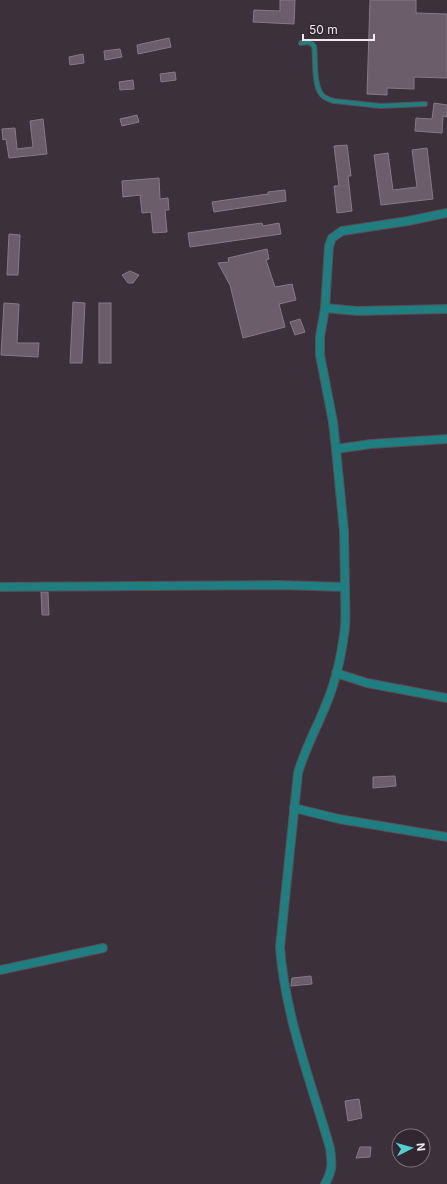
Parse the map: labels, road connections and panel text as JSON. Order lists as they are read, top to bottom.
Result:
{
  "scale_bar": "50 m",
  "north": "right"
}
